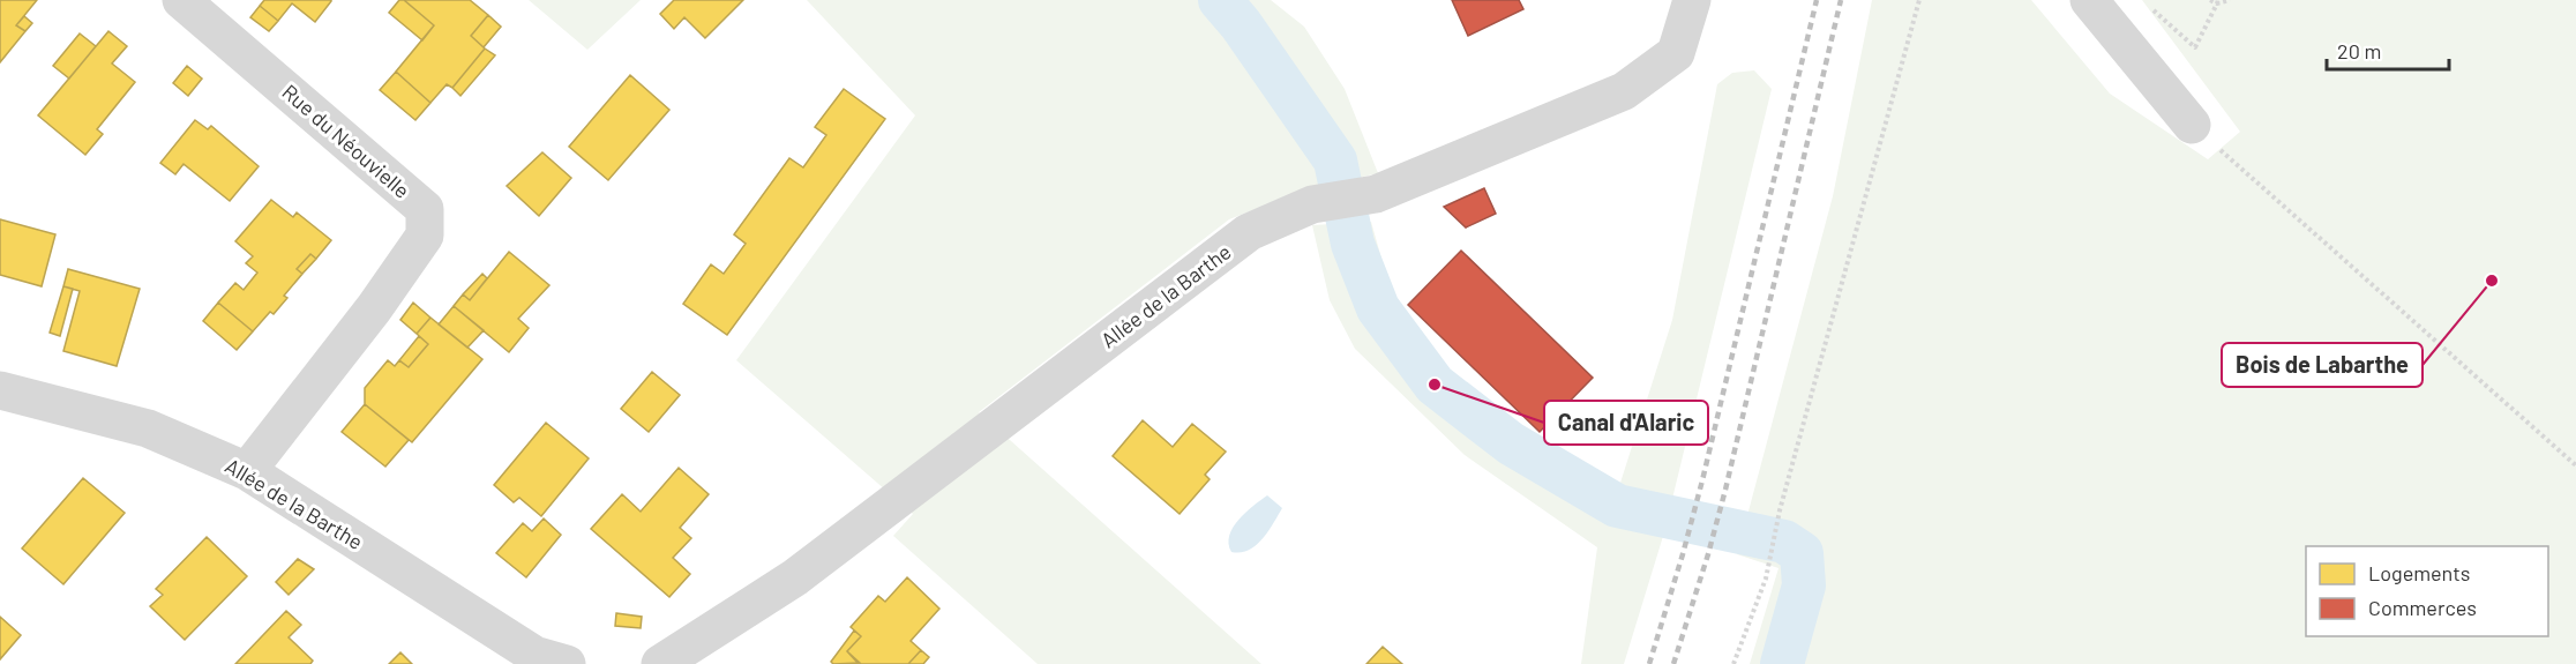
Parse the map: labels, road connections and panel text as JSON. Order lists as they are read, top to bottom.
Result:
{
  "streets": {
    "street": ["Rue du Néouvielle", "Allée de la Barthe"]
  },
  "crossings": [
    ["Rue du Néouvielle", "Allée de la Barthe"]
  ],
  "places": ["Bois de Labarthe", "Canal d'Alaric"],
  "legend": ["Logements", "Commerces"],
  "scale_bar": "20 m"
}
